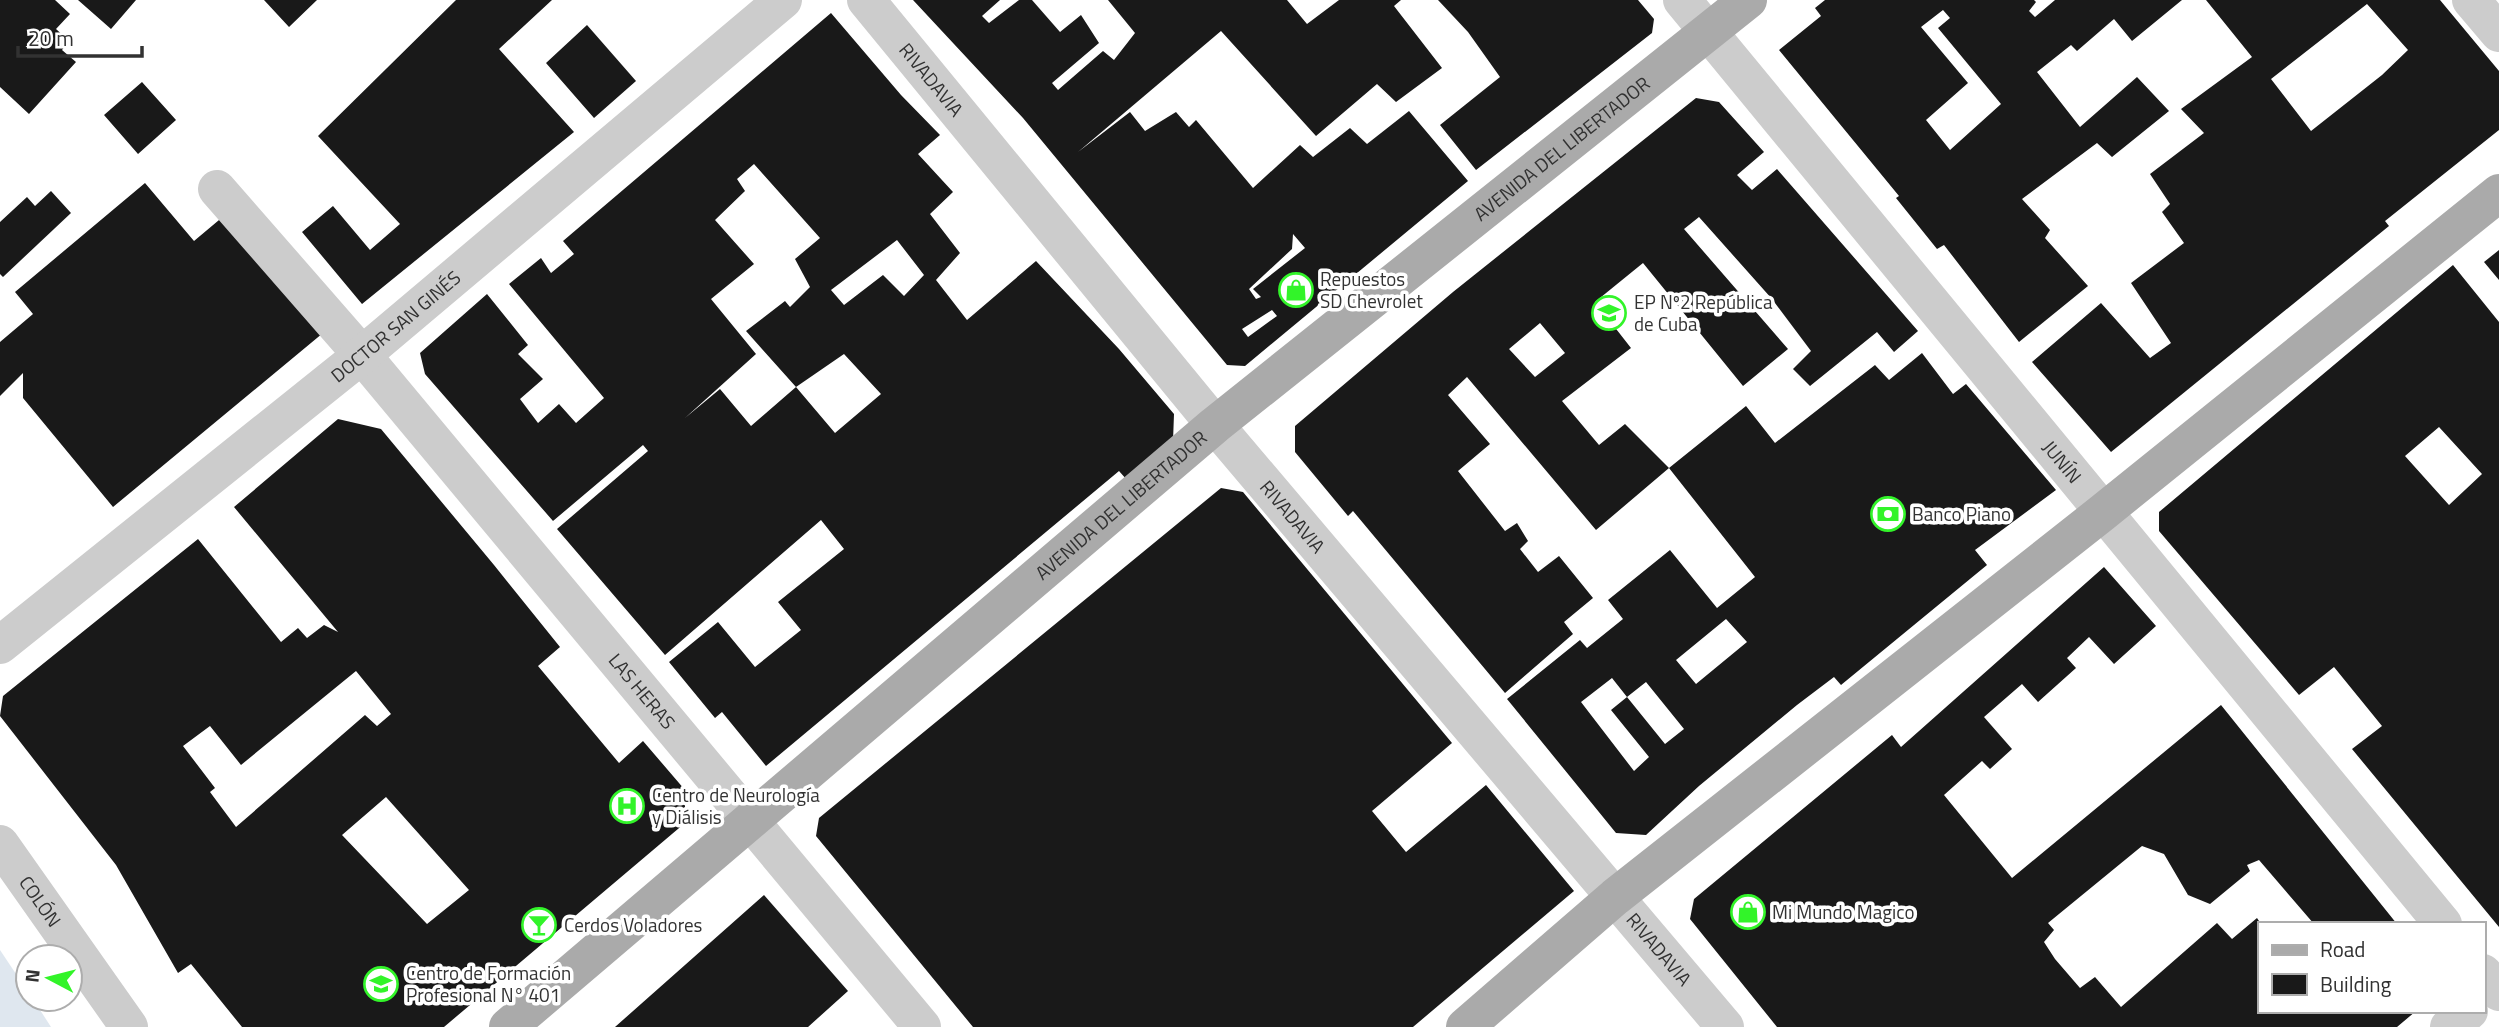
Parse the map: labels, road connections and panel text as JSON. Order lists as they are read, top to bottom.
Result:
{
  "streets": {
    "main road": ["AVENIDA DEL LIBERTADOR"],
    "street": [
      "RIVADAVIA",
      "DOCTOR SAN GINÉS",
      "JUNÍN",
      "LAS HERAS",
      "COLÓN"
    ]
  },
  "crossings": [
    ["RIVADAVIA", "AVENIDA DEL LIBERTADOR"],
    ["AVENIDA DEL LIBERTADOR", "JUNÍN"],
    ["AVENIDA DEL LIBERTADOR", "LAS HERAS"],
    ["DOCTOR SAN GINÉS", "LAS HERAS"]
  ],
  "places": {
    "shop": ["Repuestos SD Chevrolet", "Mi Mundo Magico"],
    "school or university": ["EP Nº2 República de Cuba", "Centro de Formación Profesional N° 401"],
    "bank": ["Banco Piano"],
    "hospital": ["Centro de Neurología y Diálisis"],
    "bar": ["Cerdos Voladores"]
  },
  "legend": ["Road", "Building"],
  "scale_bar": "20 m",
  "north": "left"
}
